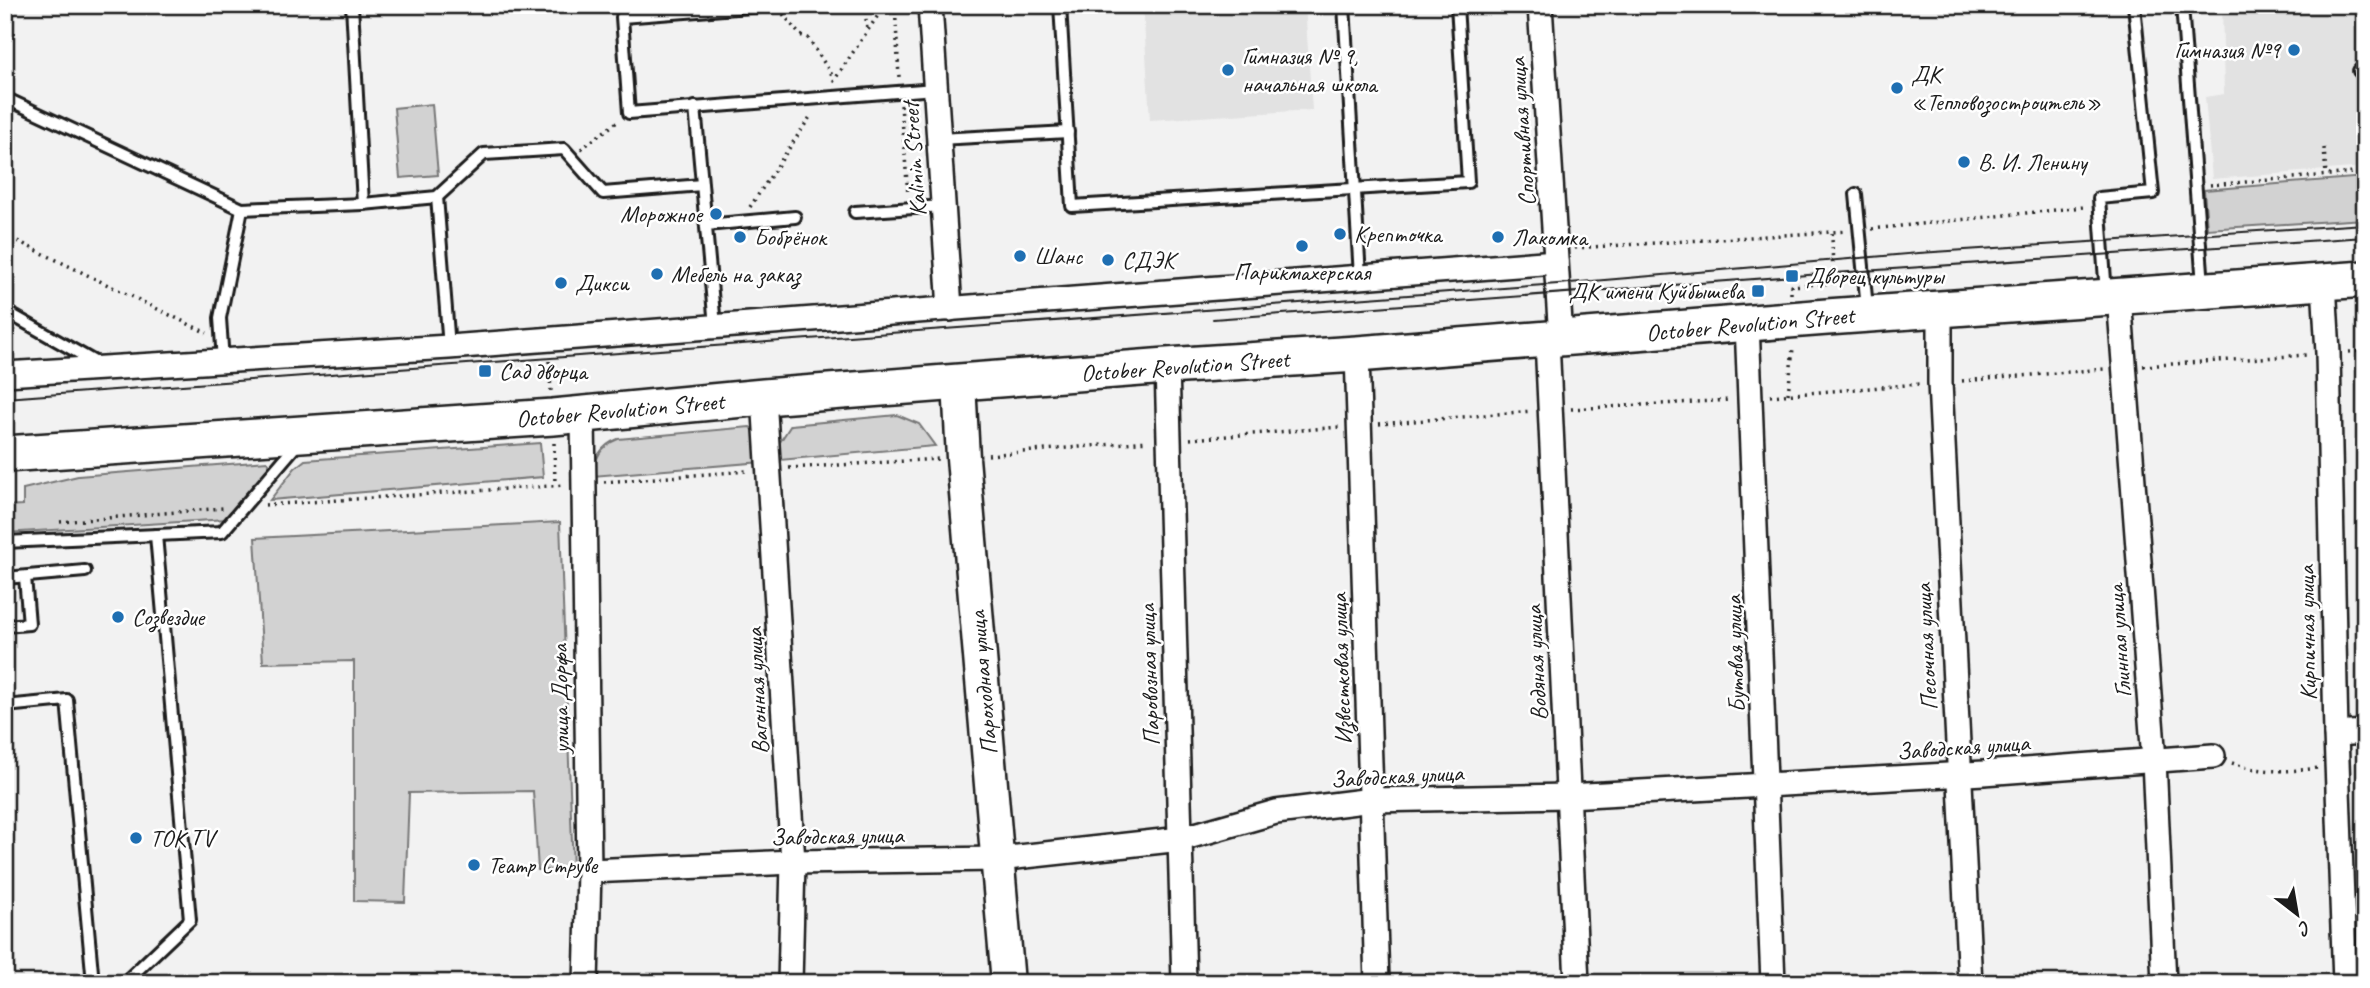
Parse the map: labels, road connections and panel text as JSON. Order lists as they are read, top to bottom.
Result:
{
  "streets": {
    "main road": ["October Revolution Street", "Пароходная улица"],
    "street": [
      "Спортивная улица",
      "Kalinin Street",
      "Кирпичная улица",
      "Глинная улица",
      "Песочная улица",
      "Бутовая улица",
      "Водяная улица",
      "Известковая улица",
      "Паровозная улица",
      "Вагонная улица",
      "улица Дорфа",
      "Заводская улица"
    ]
  },
  "crossings": [
    ["Спортивная улица", "October Revolution Street"],
    ["Спортивная улица", "Водяная улица"],
    ["October Revolution Street", "Кирпичная улица"],
    ["October Revolution Street", "Глинная улица"],
    ["October Revolution Street", "Песочная улица"],
    ["October Revolution Street", "Бутовая улица"],
    ["October Revolution Street", "Водяная улица"],
    ["October Revolution Street", "Известковая улица"],
    ["October Revolution Street", "Паровозная улица"],
    ["October Revolution Street", "Пароходная улица"],
    ["October Revolution Street", "Вагонная улица"],
    ["October Revolution Street", "улица Дорфа"],
    ["Глинная улица", "Заводская улица"],
    ["Песочная улица", "Заводская улица"],
    ["Бутовая улица", "Заводская улица"],
    ["Водяная улица", "Заводская улица"],
    ["Известковая улица", "Заводская улица"],
    ["Паровозная улица", "Заводская улица"],
    ["Пароходная улица", "Заводская улица"],
    ["Вагонная улица", "Заводская улица"],
    ["улица Дорфа", "Заводская улица"]
  ],
  "places": {
    "other": [
      "Гимназия №9",
      "Гимназия № 9, начальная школа",
      "ДК «Тепловозостроитель»",
      "В. И. Ленину",
      "Морожное",
      "Крепточка",
      "Бобрёнок",
      "Лакомка",
      "Парикмахерская",
      "Шанс",
      "СДЭК",
      "Мебель на заказ",
      "Дикси",
      "Созвездие",
      "TOK TV",
      "Театр Струве"
    ],
    "transit": ["Дворец культуры", "ДК имени Куйбышева", "Сад дворца"]
  },
  "north": "bottom right"
}
